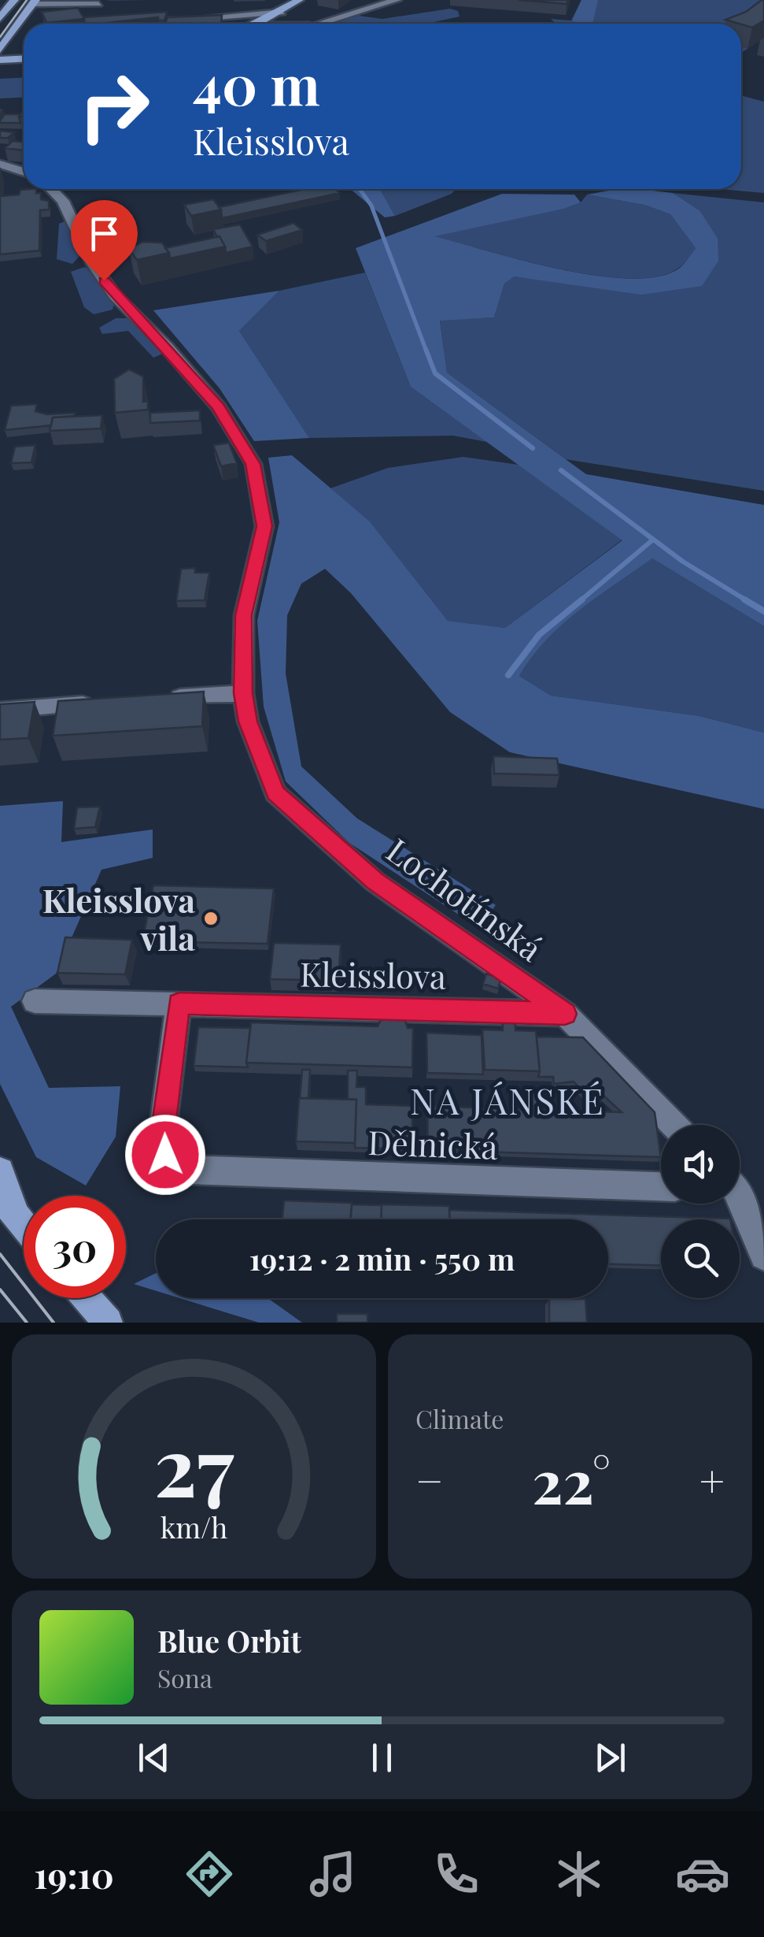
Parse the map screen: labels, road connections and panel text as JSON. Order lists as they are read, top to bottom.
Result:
{
  "streets": {
    "street": ["Lochotínská", "Kleisslova", "Dělnická"]
  },
  "crossings": [
    ["Lochotínská", "Kleisslova"],
    ["Kleisslova", "Dělnická"]
  ],
  "districts": ["NA JÁNSKÉ"],
  "places": ["Kleisslova vila"],
  "page": {
    "turn": ["40 m", "Kleisslova"],
    "limit": "30",
    "trip": "19:12 · 2 min · 550 m",
    "tile": "Climate",
    "heat": ["−", "22°", "+"],
    "song": ["Blue Orbit", "Sona"],
    "tabs": "19:10",
    "gauge": ["27", "km/h"]
  }
}
